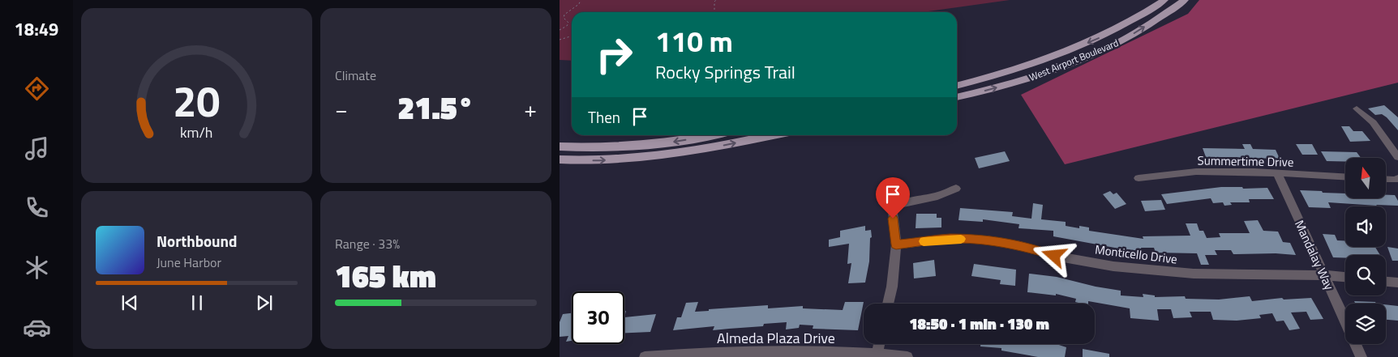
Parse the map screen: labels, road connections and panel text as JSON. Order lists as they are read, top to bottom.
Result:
{
  "streets": {
    "main road": ["West Airport Boulevard"],
    "street": [
      "Summertime Drive",
      "Monticello Drive",
      "Mandalay Way",
      "Almeda Plaza Drive"
    ]
  },
  "crossings": [
    ["Summertime Drive", "Mandalay Way"],
    ["Monticello Drive", "Mandalay Way"]
  ],
  "north": "top",
  "page": {
    "tabs": "18:49",
    "tile": [
      "Climate",
      ["Range · 33%", "165 km"]
    ],
    "turn": ["110 m", "Rocky Springs Trail"],
    "heat": ["−", "21.5°", "+"],
    "then": "Then",
    "song": ["Northbound", "June Harbor"],
    "limit": "30",
    "trip": "18:50 · 1 min · 130 m",
    "gauge": ["20", "km/h"]
  }
}
